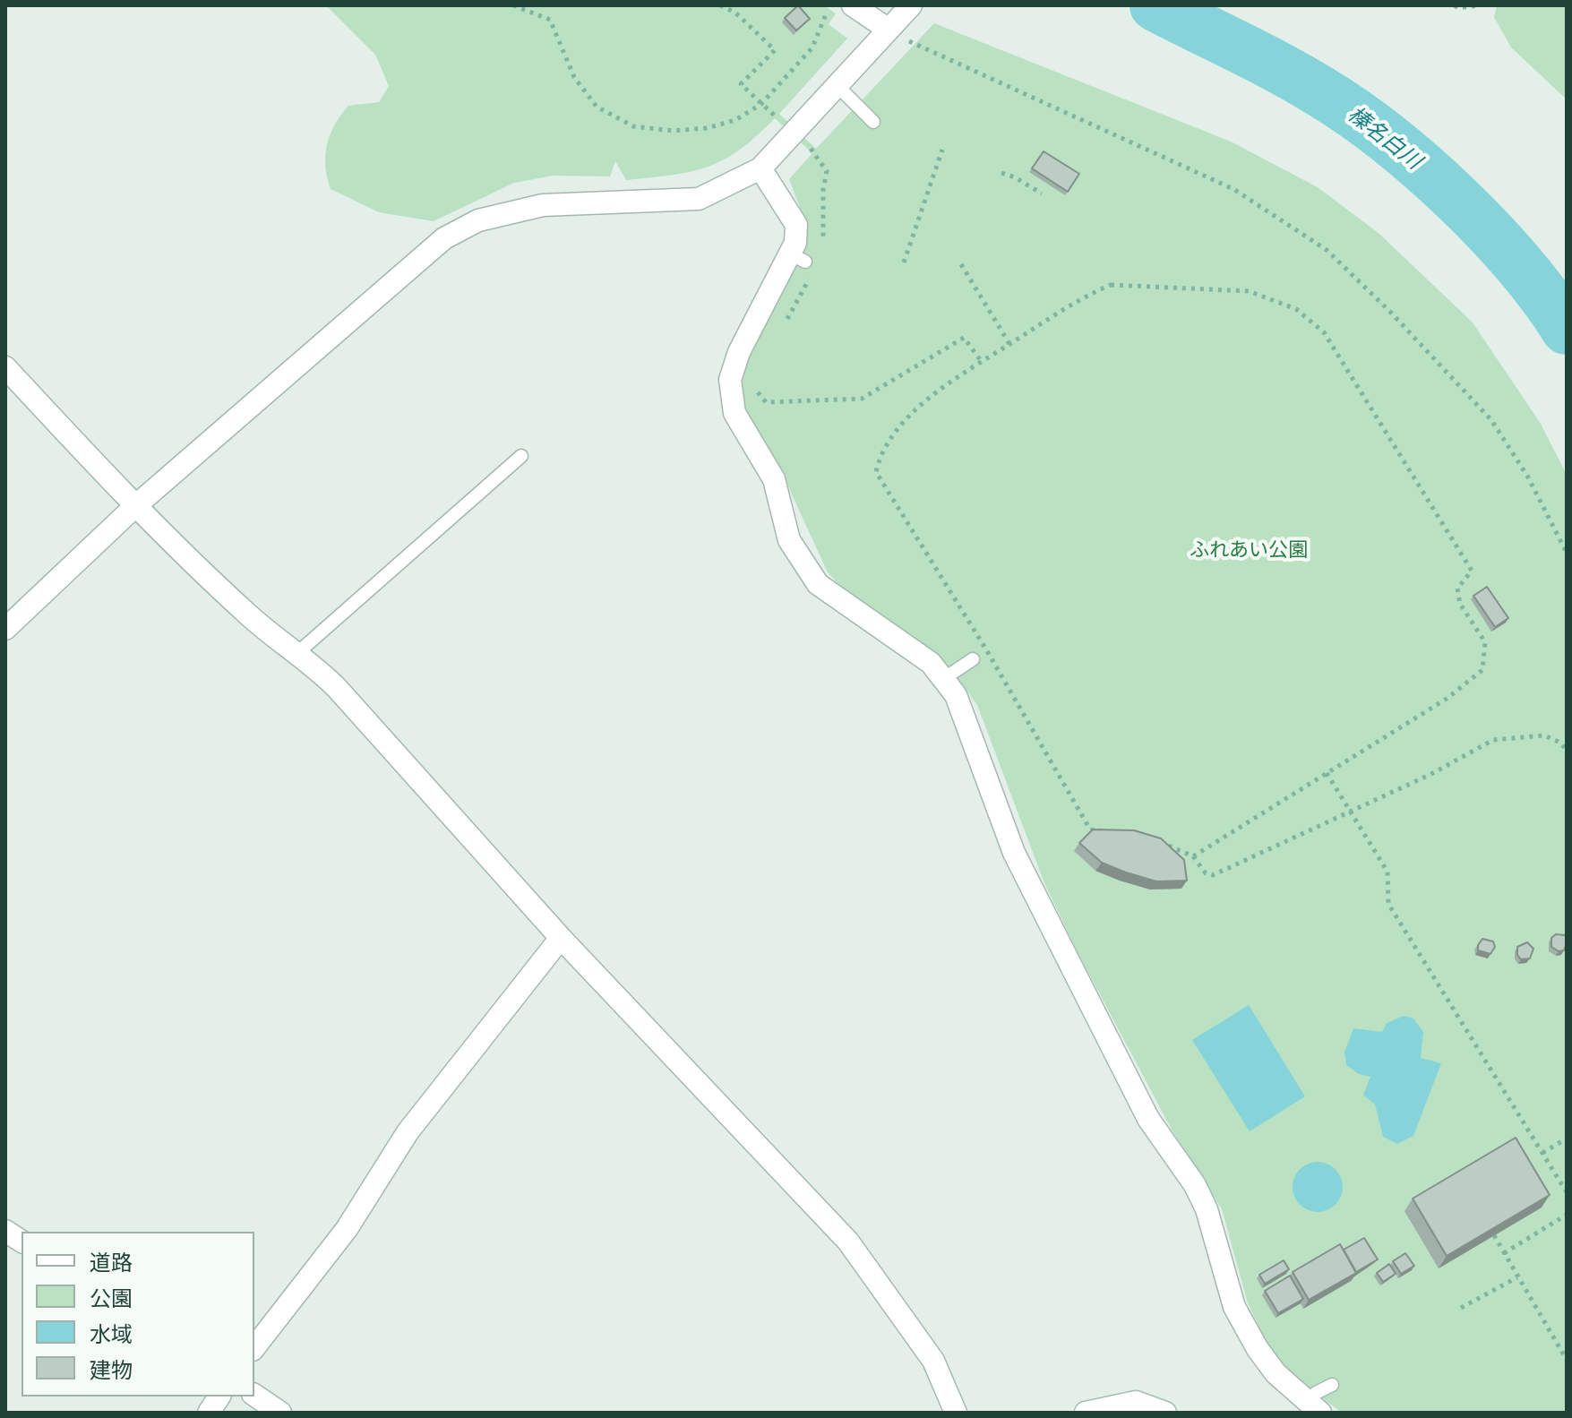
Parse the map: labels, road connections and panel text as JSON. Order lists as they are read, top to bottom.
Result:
{
  "water": ["榛名白川"],
  "parks": ["ふれあい公園"],
  "legend": [
    "道路",
    "公園",
    "水域",
    "建物"
  ]
}
